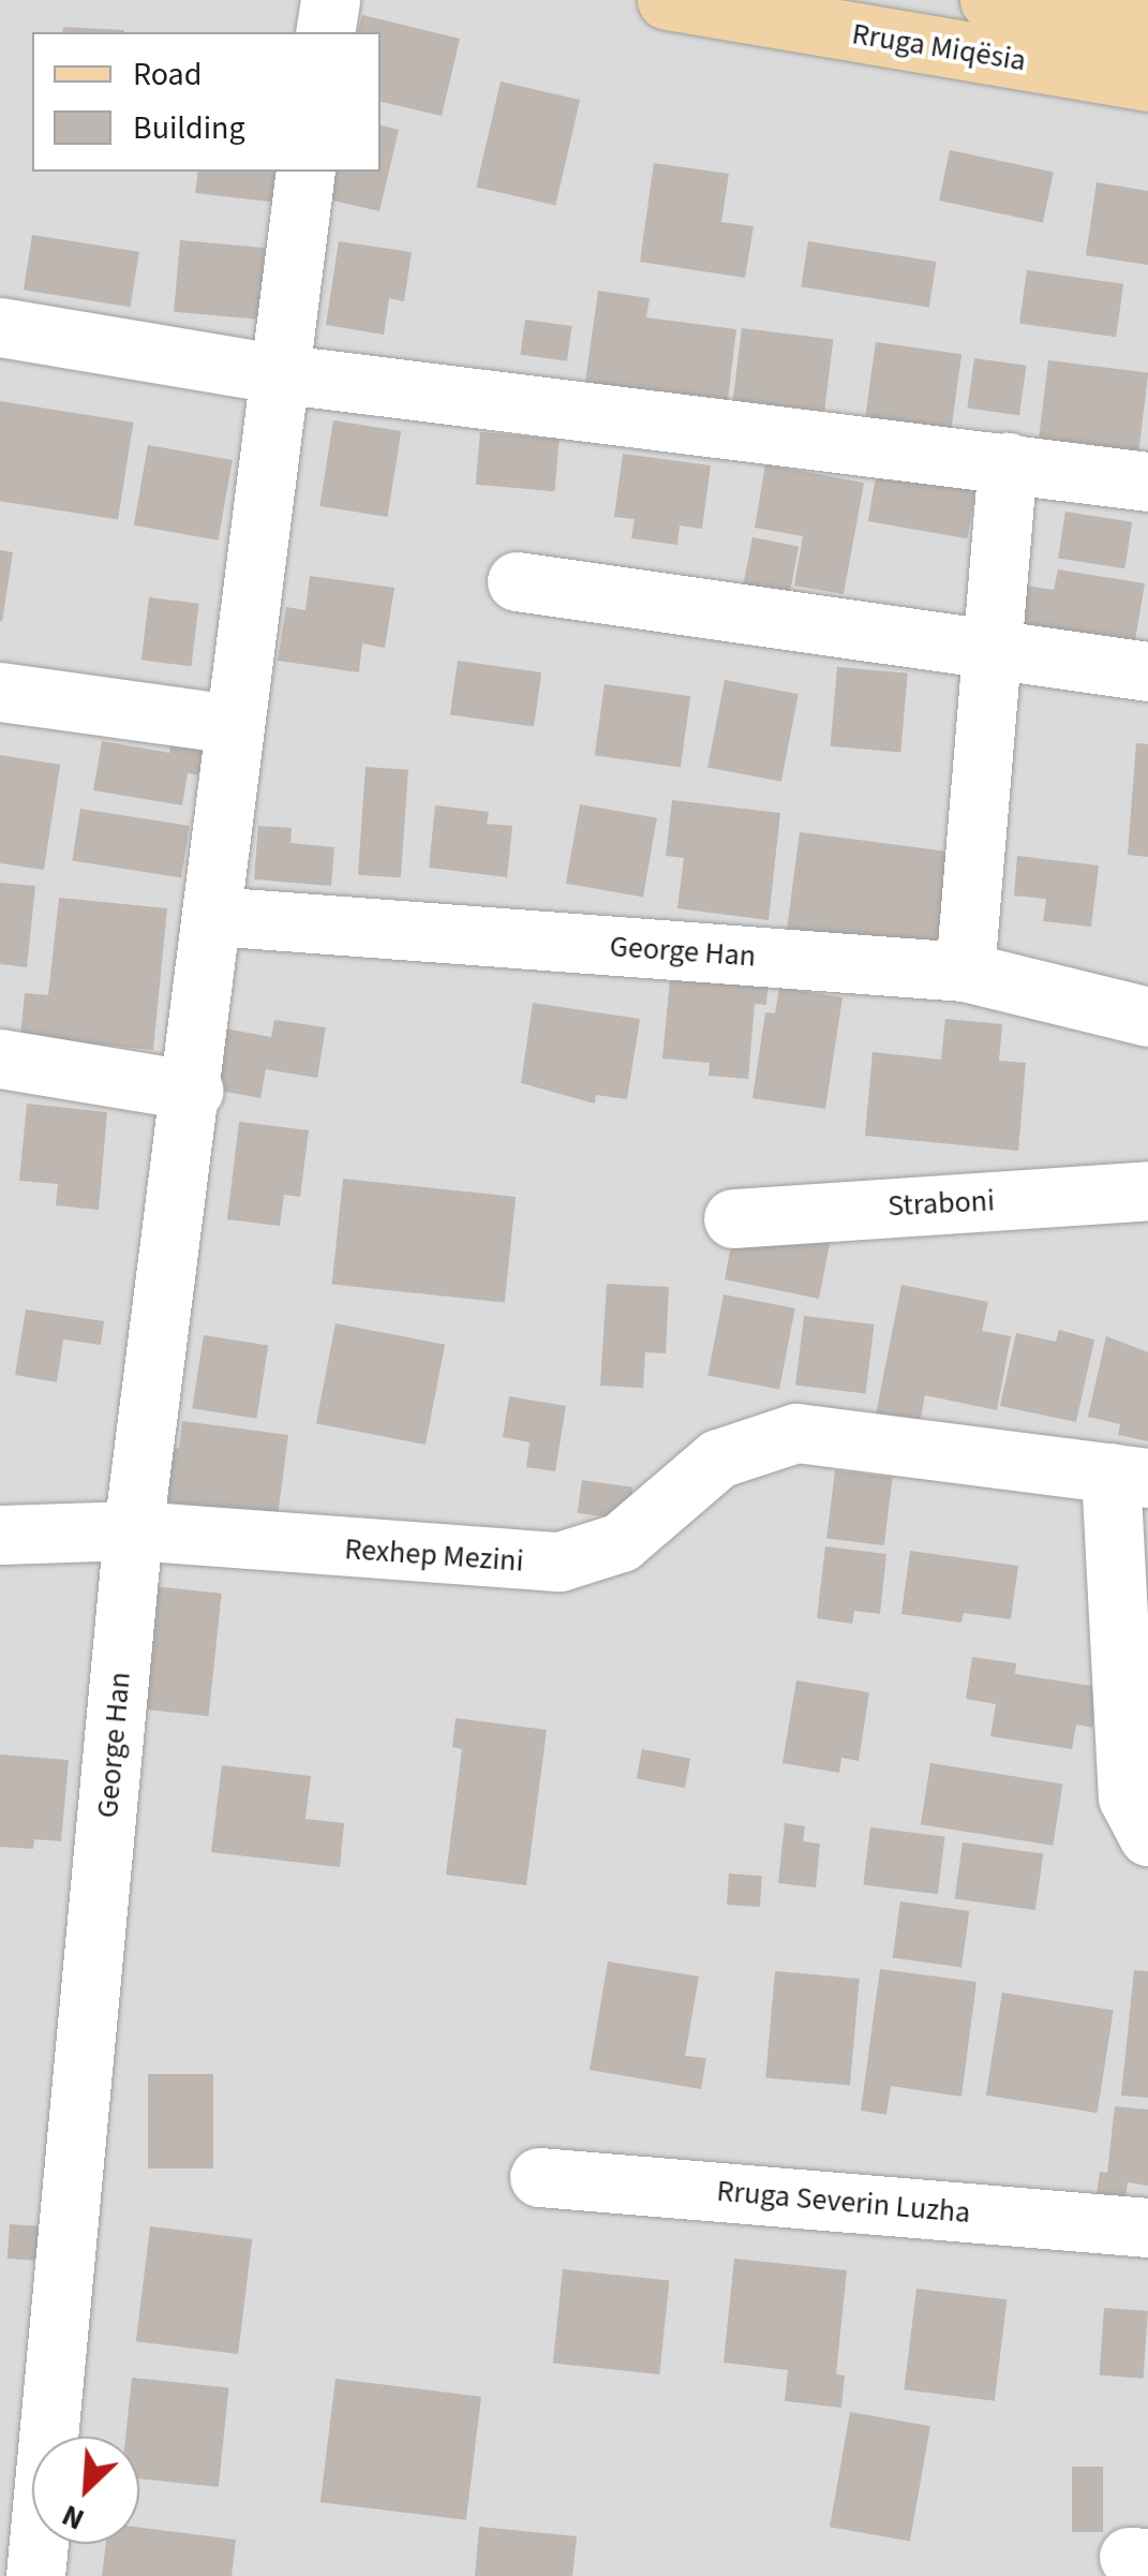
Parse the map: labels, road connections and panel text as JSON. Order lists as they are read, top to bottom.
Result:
{
  "streets": {
    "main road": ["Rruga Miqësia"],
    "street": [
      "George Han",
      "Straboni",
      "Rexhep Mezini",
      "Rruga Severin Luzha"
    ]
  },
  "crossings": [
    ["George Han", "Rexhep Mezini"]
  ],
  "legend": ["Road", "Building"],
  "north": "bottom left"
}
